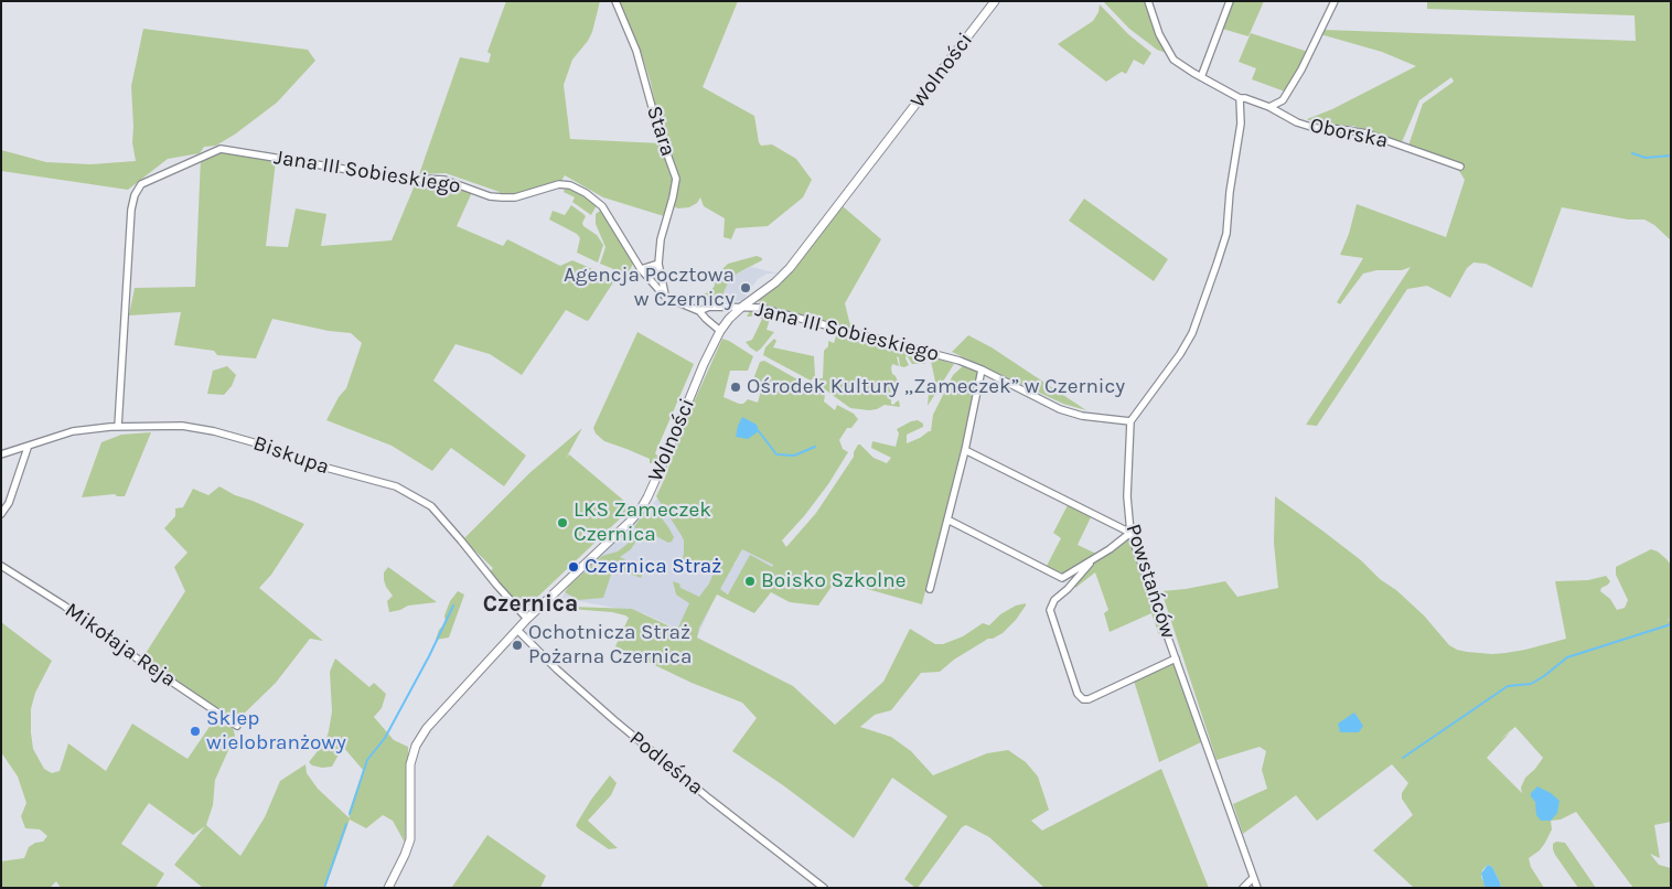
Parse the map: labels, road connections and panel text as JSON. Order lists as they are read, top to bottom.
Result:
{
  "streets": {
    "street": [
      "Wolności",
      "Stara",
      "Oborska",
      "Jana III Sobieskiego",
      "Biskupa",
      "Powstańców",
      "Mikołaja Reja",
      "Podleśna"
    ]
  },
  "crossings": [
    ["Wolności", "Jana III Sobieskiego"],
    ["Wolności", "Biskupa"],
    ["Wolności", "Podleśna"],
    ["Stara", "Jana III Sobieskiego"],
    ["Jana III Sobieskiego", "Biskupa"],
    ["Jana III Sobieskiego", "Powstańców"]
  ],
  "districts": ["Czernica"],
  "places": [
    "Agencja Pocztowa w Czernicy",
    "Ośrodek Kultury „Zameczek” w Czernicy",
    "LKS Zameczek Czernica",
    "Czernica Straż",
    "Boisko Szkolne",
    "Ochotnicza Straż Pożarna Czernica",
    "Sklep wielobranżowy"
  ]
}
